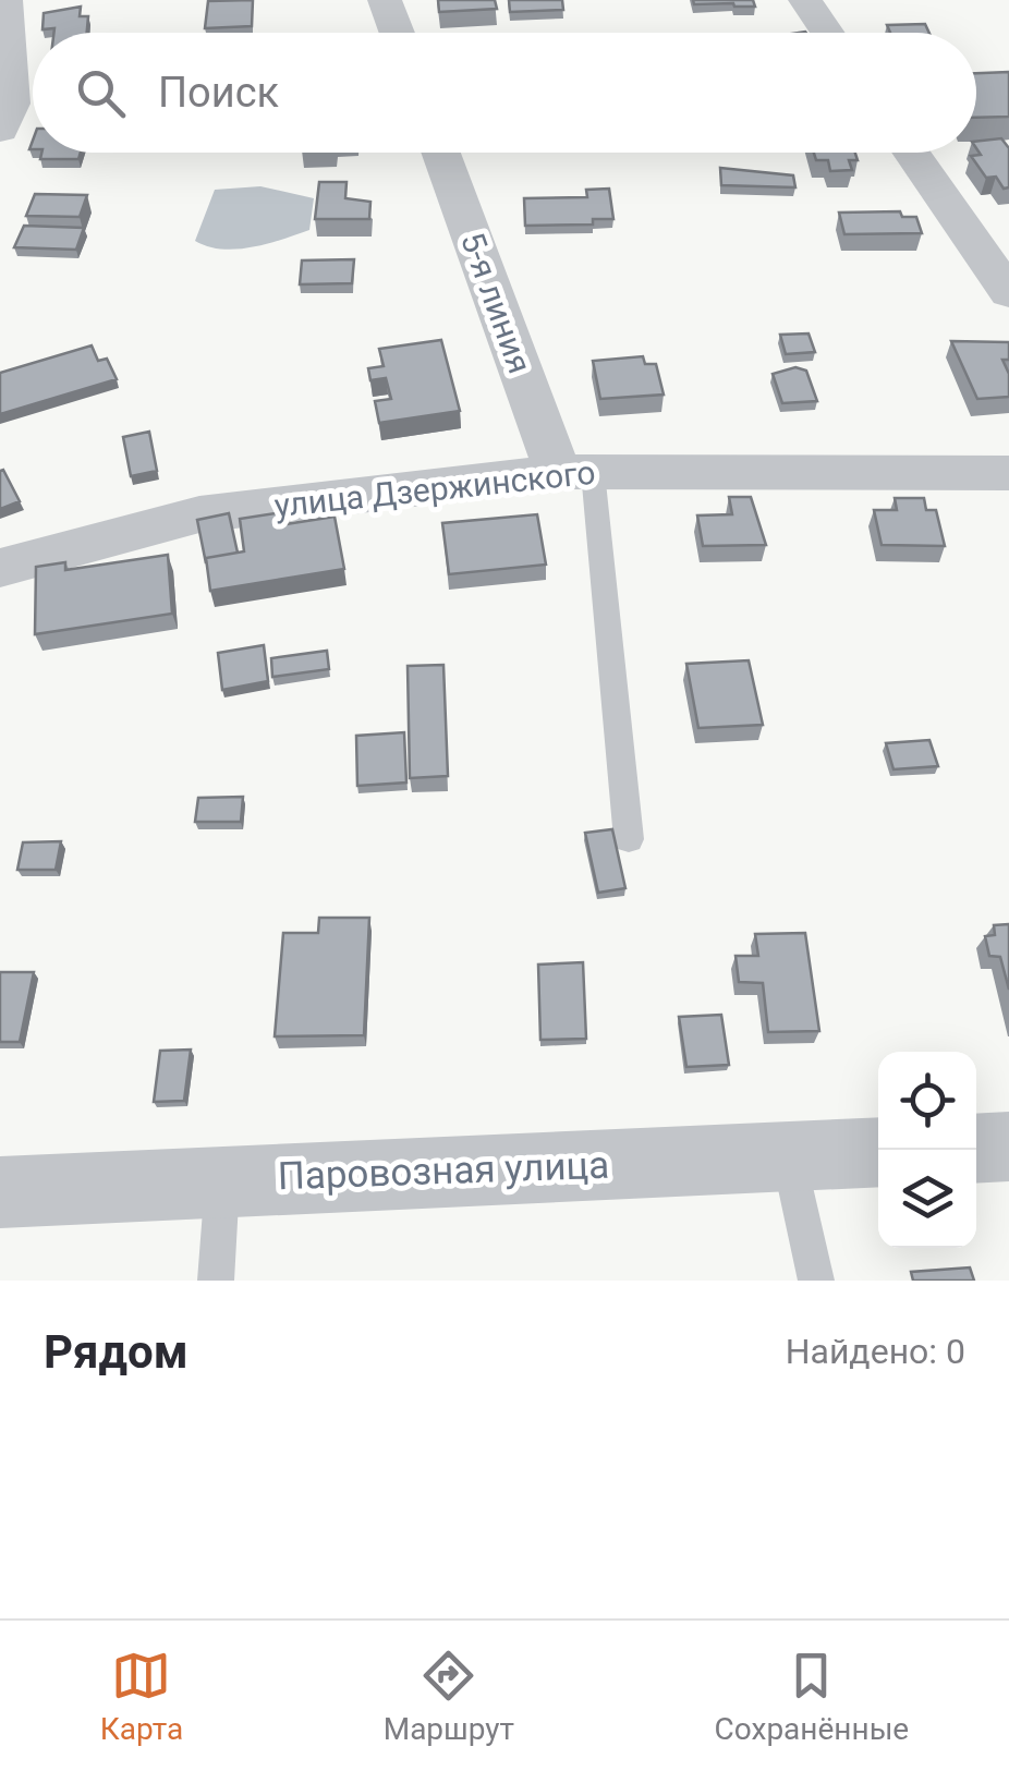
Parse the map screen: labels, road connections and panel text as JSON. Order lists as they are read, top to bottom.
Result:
{
  "streets": {
    "street": ["5-я линия", "улица Дзержинского", "Паровозная улица"]
  },
  "crossings": [
    ["5-я линия", "улица Дзержинского"]
  ],
  "page": {
    "search": "Поиск",
    "heading": ["Рядом", "Найдено: 0"],
    "nav": ["Карта", "Маршрут", "Сохранённые"]
  }
}
